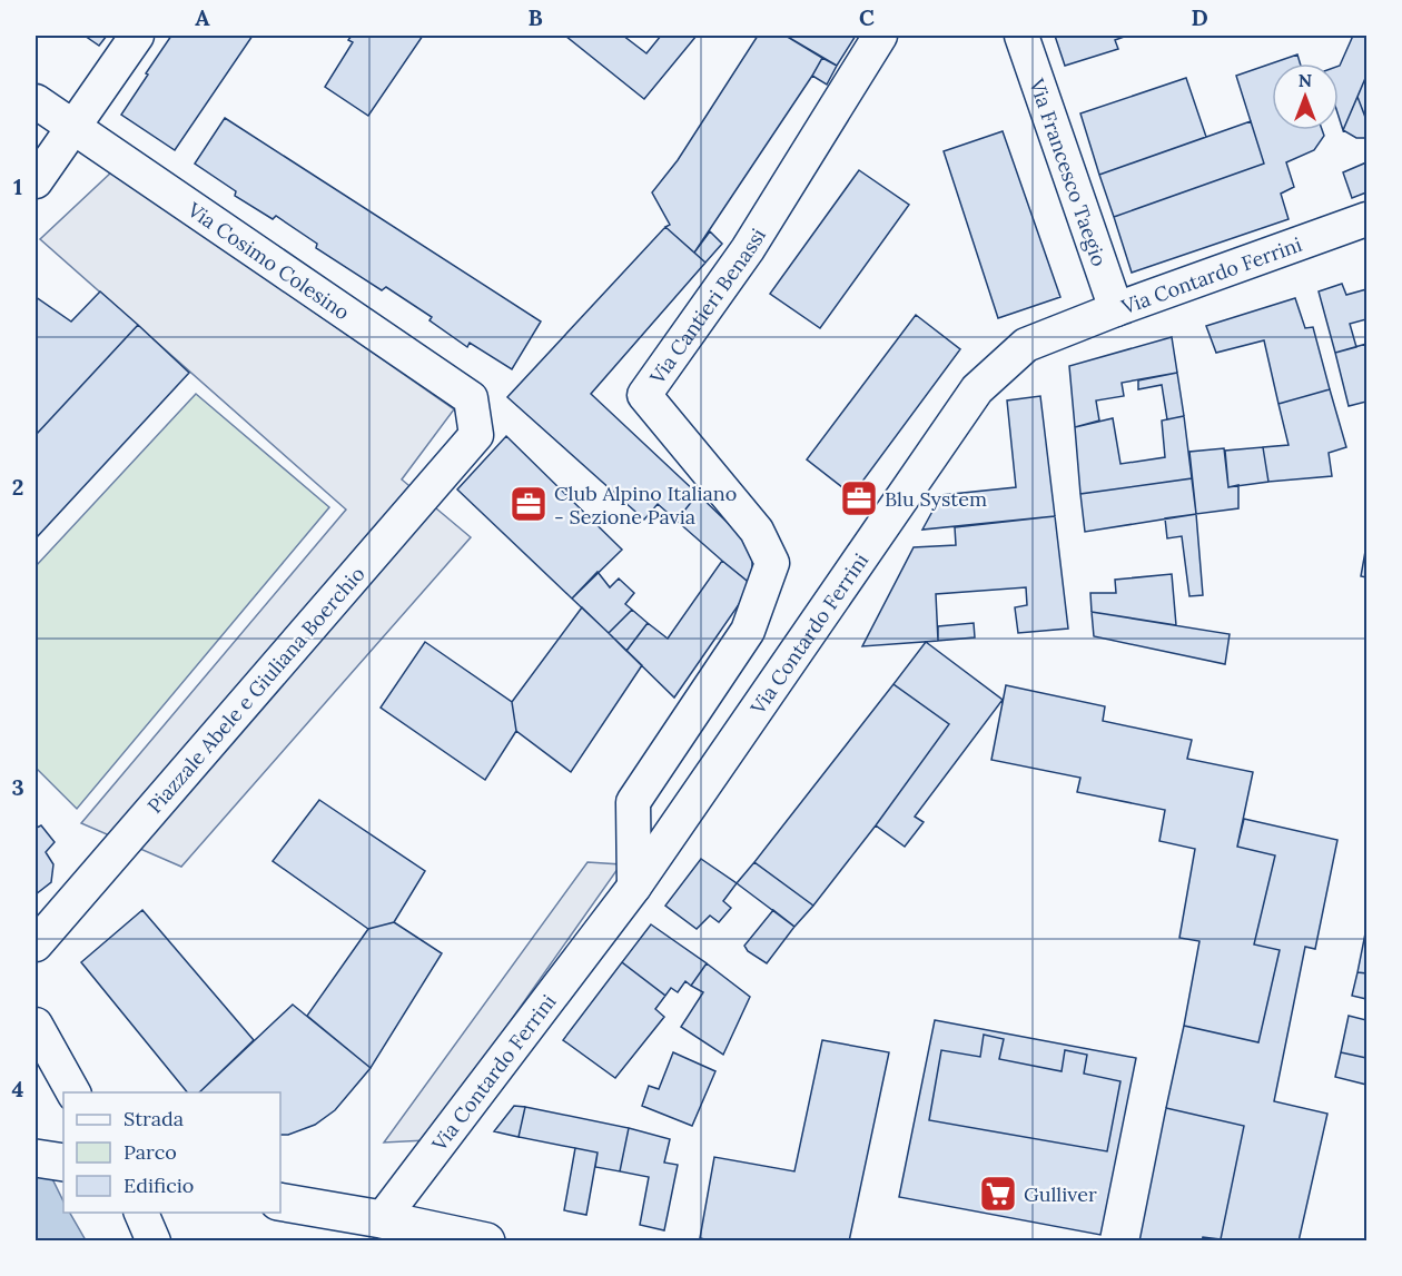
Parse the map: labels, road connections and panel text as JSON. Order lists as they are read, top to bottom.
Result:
{
  "streets": {
    "street": [
      "Via Francesco Taegio",
      "Via Cosimo Colesino",
      "Via Contardo Ferrini",
      "Via Cantieri Benassi",
      "Piazzale Abele e Giuliana Boerchio"
    ]
  },
  "crossings": [
    ["Via Francesco Taegio", "Via Contardo Ferrini"],
    ["Via Cosimo Colesino", "Piazzale Abele e Giuliana Boerchio"],
    ["Via Contardo Ferrini", "Via Cantieri Benassi"]
  ],
  "places": {
    "office": ["Blu System", "Club Alpino Italiano - Sezione Pavia"],
    "supermarket": ["Gulliver"]
  },
  "legend": ["Strada", "Parco", "Edificio"],
  "north": "top",
  "grid": {
    "columns": [
      "A",
      "B",
      "C",
      "D"
    ],
    "rows": [
      "1",
      "2",
      "3",
      "4"
    ]
  }
}
